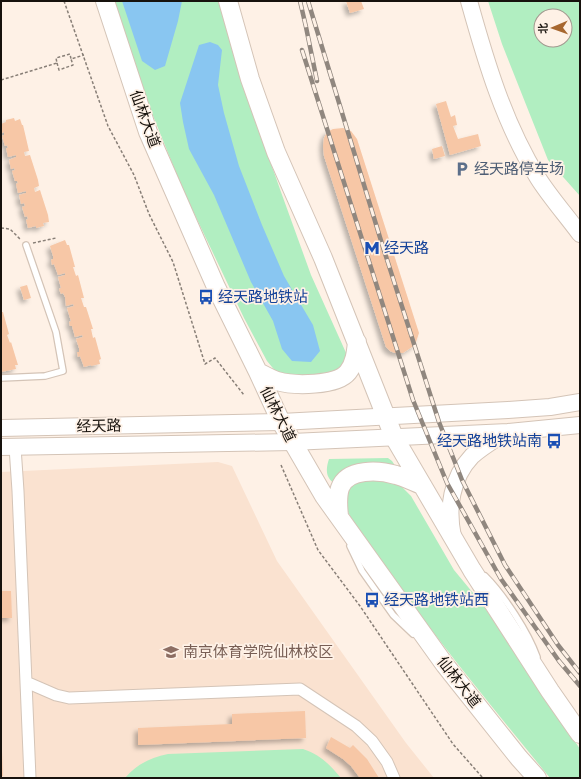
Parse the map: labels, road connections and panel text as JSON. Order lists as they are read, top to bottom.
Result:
{
  "streets": {
    "main road": ["仙林大道", "经天路"]
  },
  "crossings": [
    ["仙林大道", "经天路"]
  ],
  "places": {
    "parking": ["经天路停车场"],
    "metro station": ["经天路"],
    "bus stop": ["经天路地铁站", "经天路地铁站南", "经天路地铁站西"],
    "school or university": ["南京体育学院仙林校区"]
  },
  "north": "left"
}
